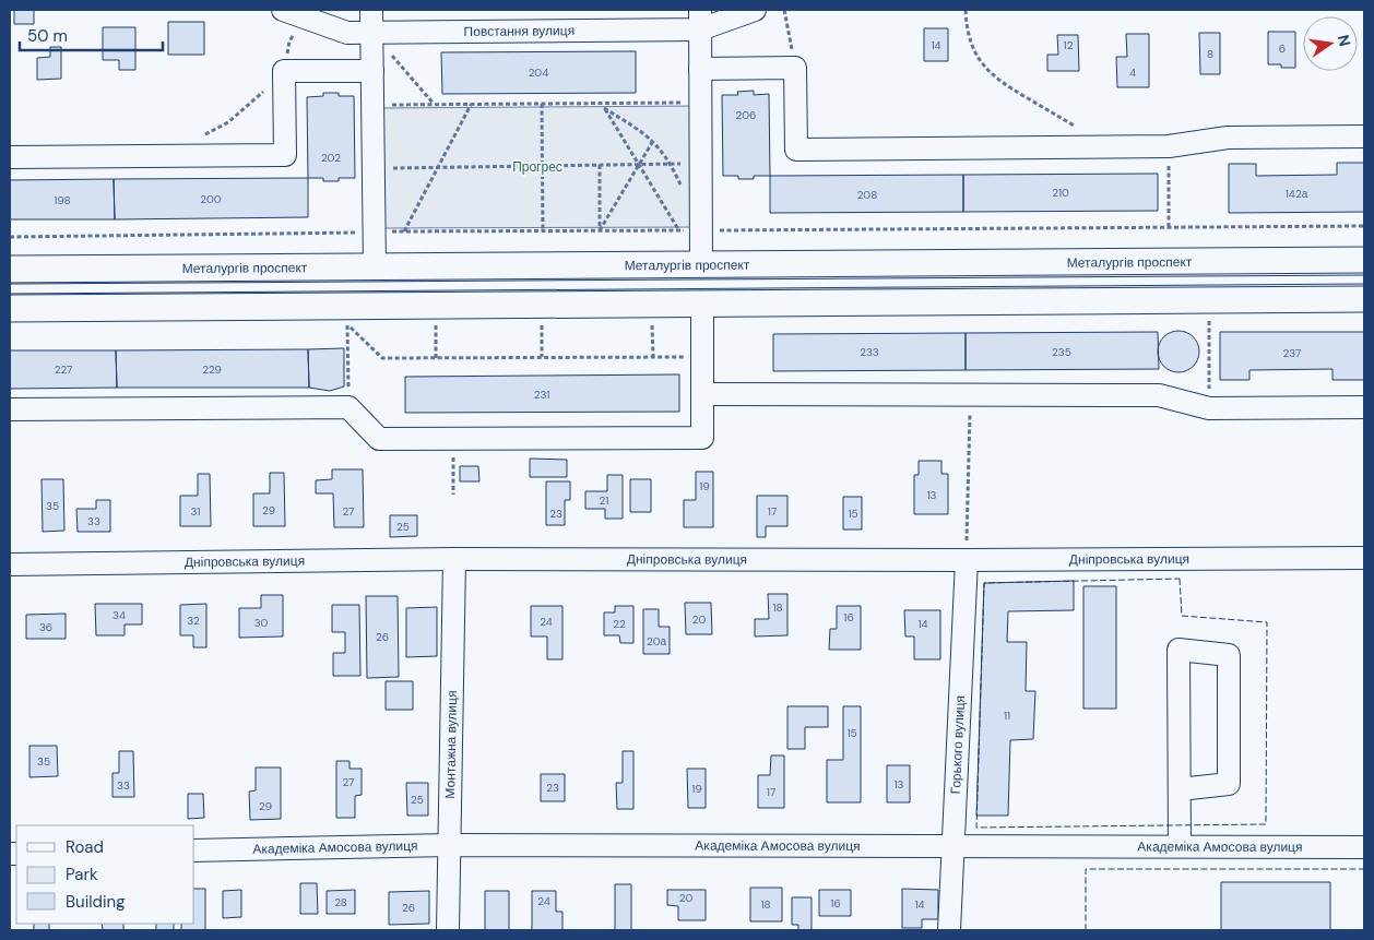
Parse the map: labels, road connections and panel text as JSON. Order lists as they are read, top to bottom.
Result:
{
  "streets": {
    "main road": ["Металургів проспект"],
    "street": [
      "Повстання вулиця",
      "Дніпровська вулиця",
      "Монтажна вулиця",
      "Горького вулиця",
      "Академіка Амосова вулиця"
    ]
  },
  "crossings": [
    ["Дніпровська вулиця", "Монтажна вулиця"],
    ["Дніпровська вулиця", "Горького вулиця"],
    ["Монтажна вулиця", "Академіка Амосова вулиця"],
    ["Горького вулиця", "Академіка Амосова вулиця"]
  ],
  "parks": ["Прогрес"],
  "house_numbers": [
    "14",
    "12",
    "6",
    "8",
    "204",
    "4",
    "206",
    "202",
    "210",
    "142а",
    "208",
    "200",
    "198",
    "233",
    "235",
    "237",
    "227",
    "229",
    "231",
    "19",
    "13",
    "21",
    "35",
    "29",
    "31",
    "27",
    "17",
    "23",
    "15",
    "33",
    "25",
    "18",
    "34",
    "16",
    "20",
    "32",
    "24",
    "30",
    "22",
    "14",
    "36",
    "26",
    "20а",
    "11",
    "15",
    "35",
    "27",
    "13",
    "33",
    "23",
    "19",
    "17",
    "25",
    "29",
    "20",
    "24",
    "28",
    "16",
    "18",
    "14",
    "26"
  ],
  "legend": ["Road", "Park", "Building"],
  "scale_bar": "50 m",
  "north": "right"
}
